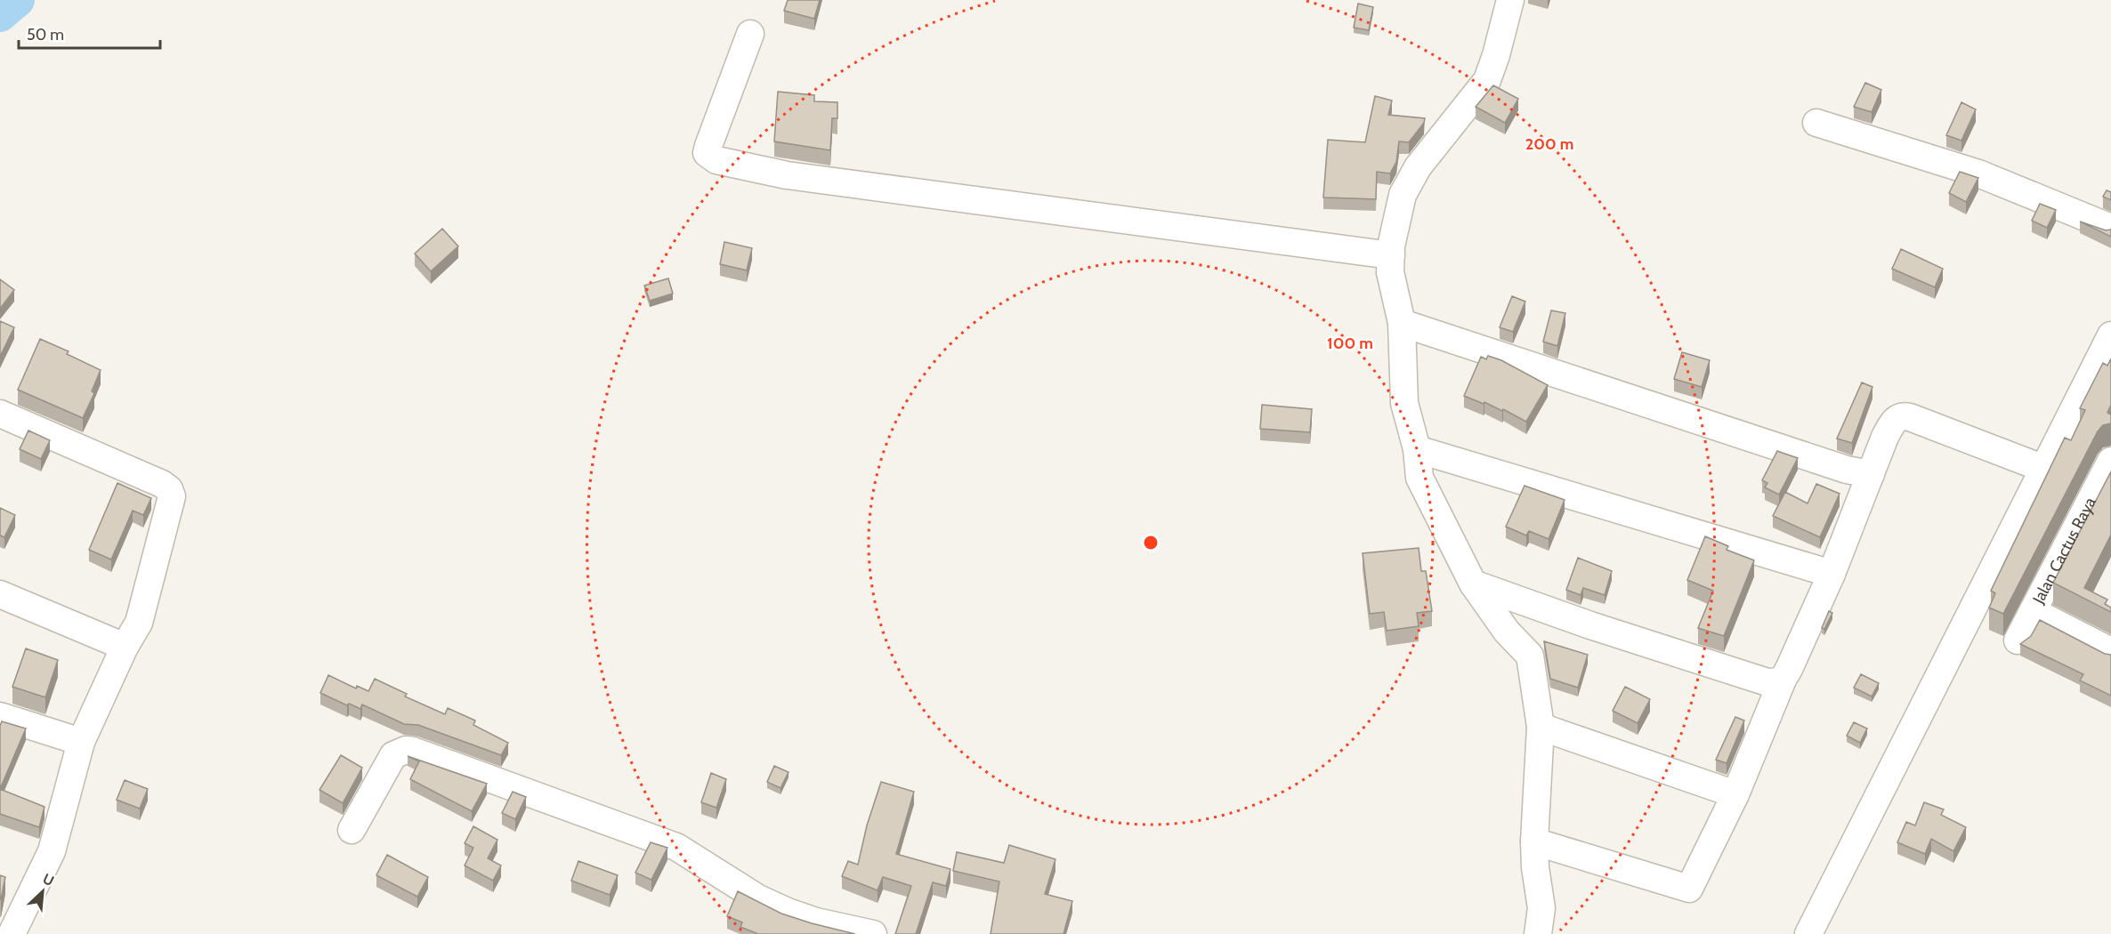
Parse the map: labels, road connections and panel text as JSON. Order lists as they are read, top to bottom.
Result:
{
  "streets": {
    "street": ["Jalan Cactus Raya"]
  },
  "scale_bar": "50 m",
  "north": "top right",
  "rings": ["200 m", "100 m"]
}
